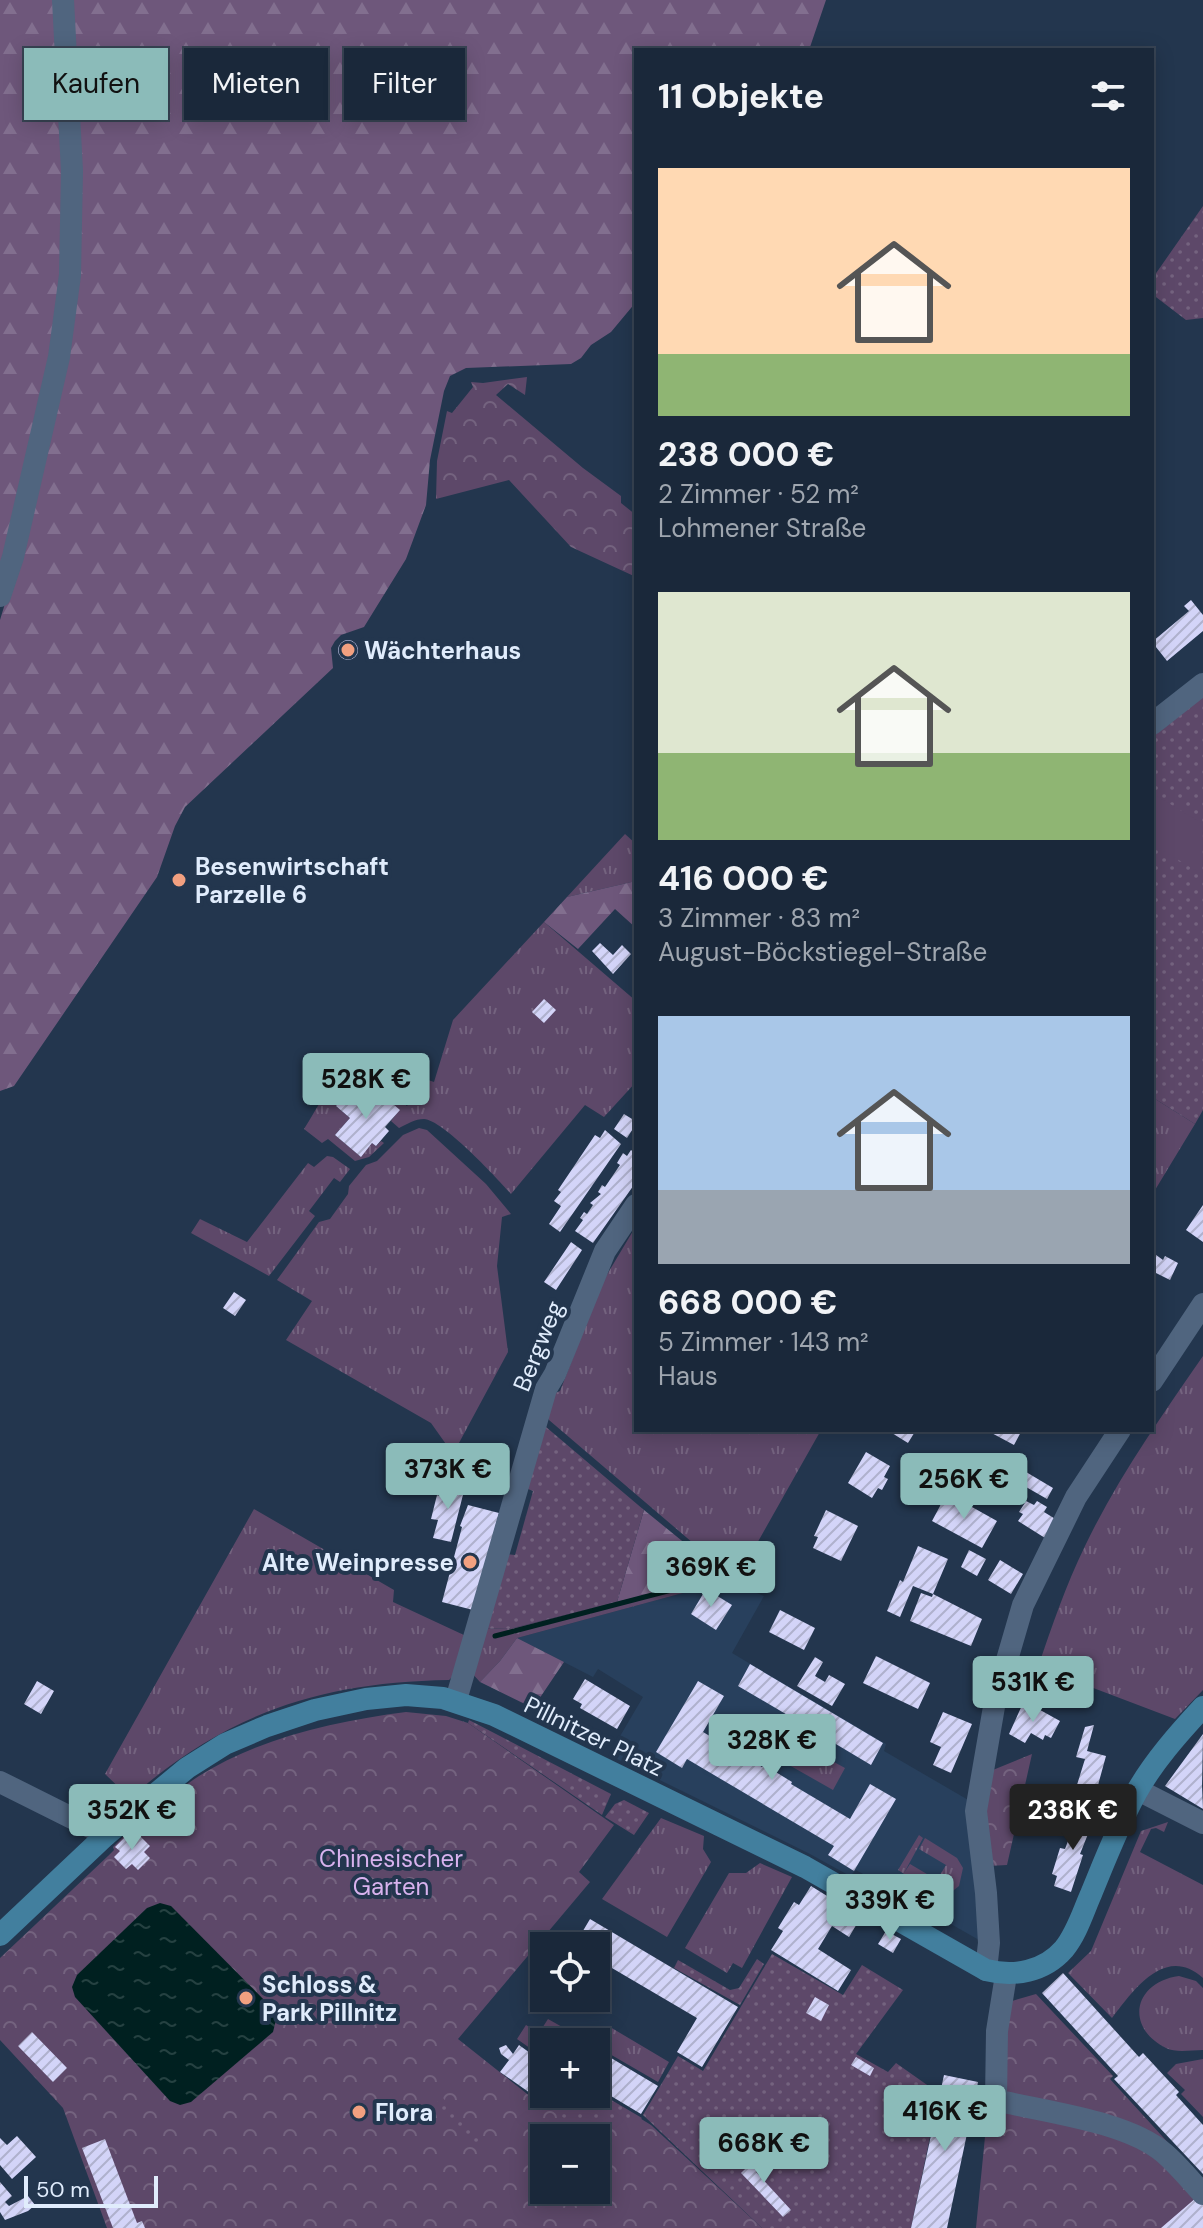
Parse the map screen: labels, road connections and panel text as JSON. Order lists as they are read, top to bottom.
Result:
{
  "streets": {
    "main road": ["Pillnitzer Platz"],
    "street": ["Bergweg"]
  },
  "crossings": [
    ["Bergweg", "Pillnitzer Platz"]
  ],
  "parks": ["Chinesischer Garten"],
  "places": [
    "Wächterhaus",
    "Besenwirtschaft Parzelle 6",
    "Alte Weinpresse",
    "Schloss & Park Pillnitz",
    "Flora"
  ],
  "scale_bar": "50 m",
  "page": {
    "chip": ["Kaufen", "Mieten", "Filter"],
    "heading": "11 Objekte",
    "list": [
      {
        "name": "238 000 €",
        "note": "2 Zimmer · 52 m² · Lohmener Straße"
      },
      {
        "name": "416 000 €",
        "note": "3 Zimmer · 83 m² · August-Böckstiegel-Straße"
      },
      {
        "name": "668 000 €",
        "note": "5 Zimmer · 143 m² · Haus"
      }
    ],
    "price": [
      "528K €",
      "373K €",
      "256K €",
      "369K €",
      "531K €",
      "328K €",
      "352K €",
      "238K €",
      "339K €",
      "416K €",
      "668K €"
    ],
    "map_buttons": ["+", "−"],
    "scale": "50 m"
  }
}
